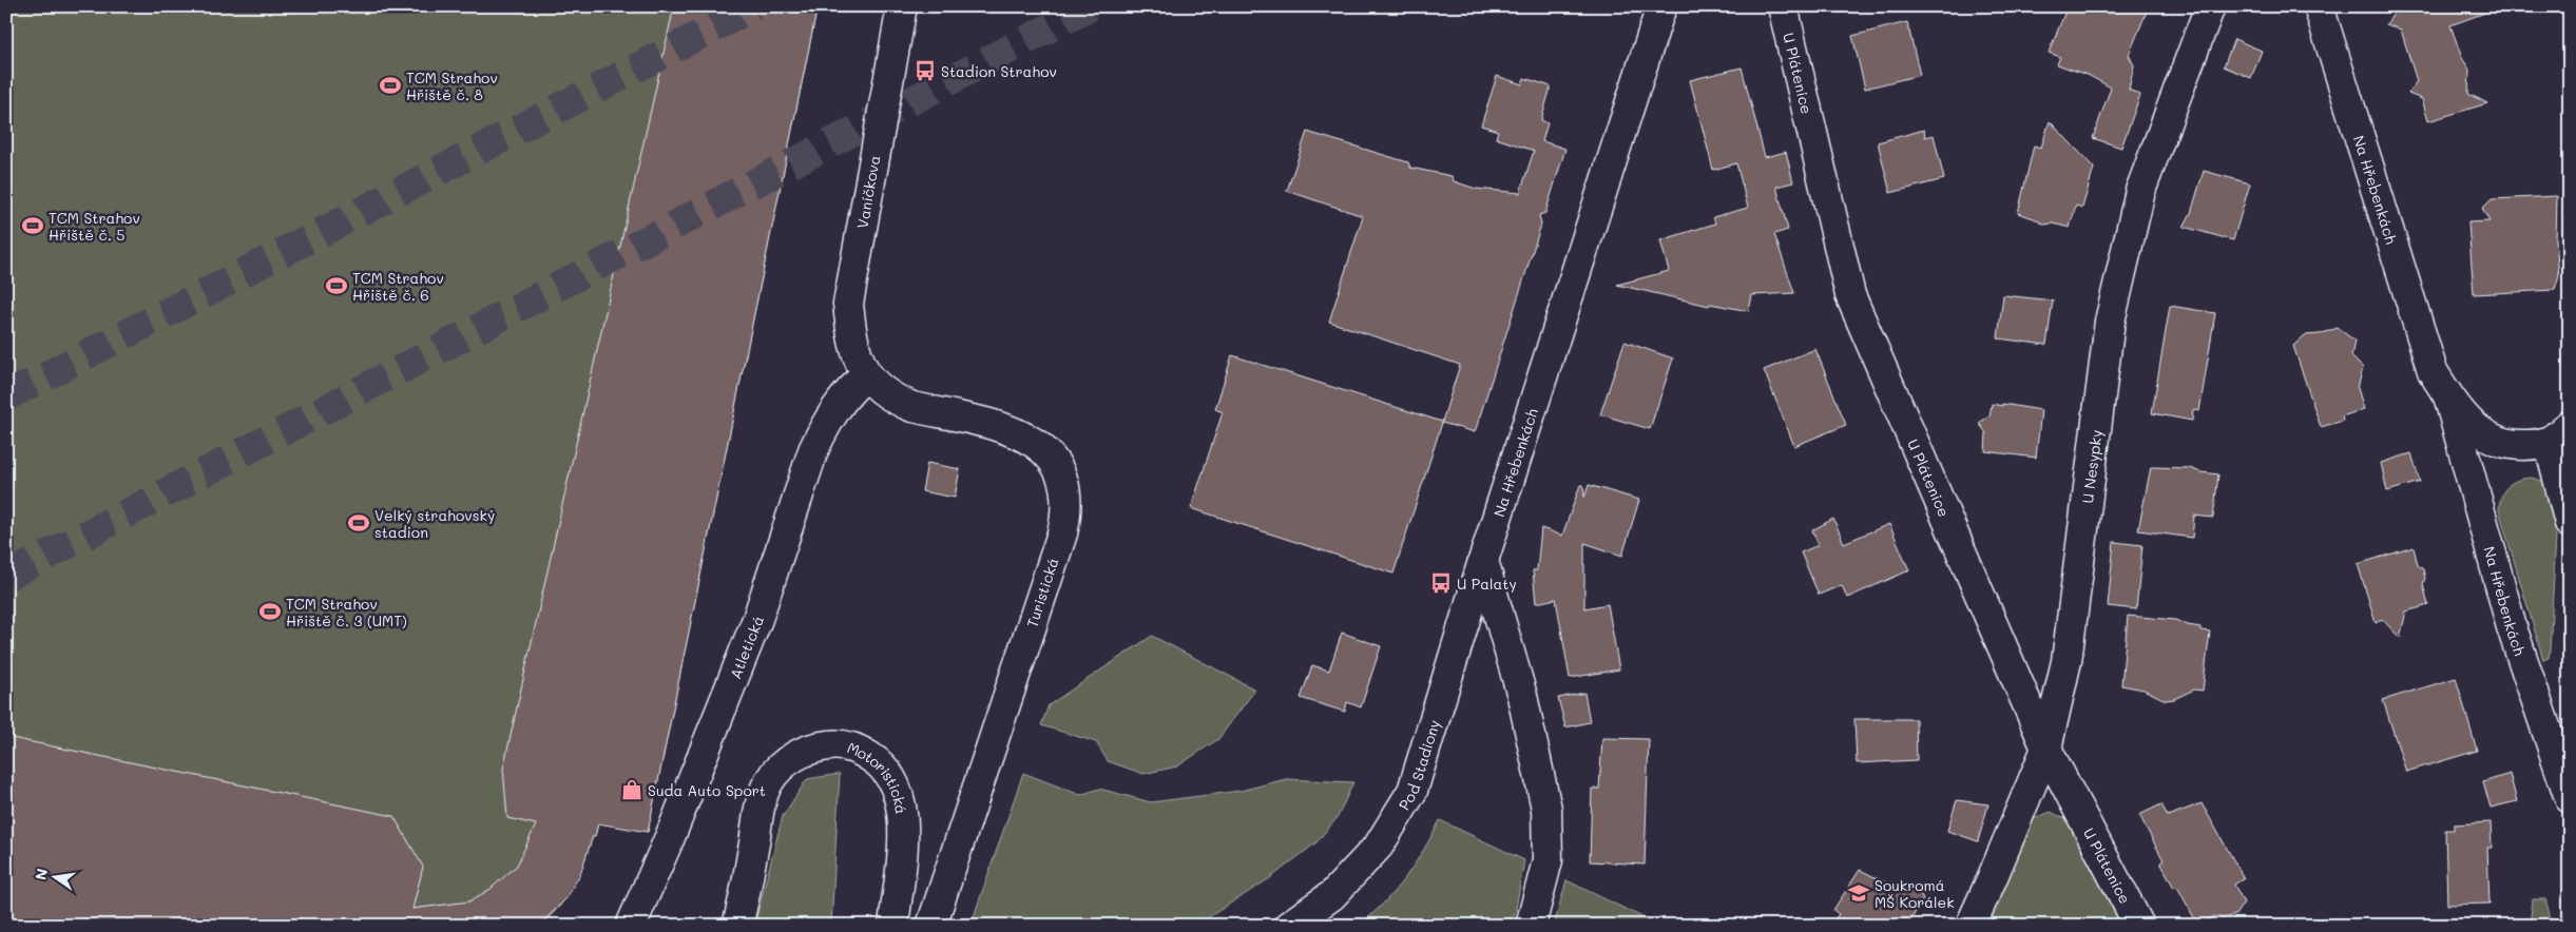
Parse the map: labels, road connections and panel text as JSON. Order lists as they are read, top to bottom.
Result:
{
  "streets": {
    "street": [
      "U Plátenice",
      "Na Hřebenkách",
      "Vaníčkova",
      "U Nesypky",
      "Turistická",
      "Atletická",
      "Pod Stadiony",
      "Motoristická"
    ]
  },
  "crossings": [
    ["U Plátenice", "U Nesypky"],
    ["Na Hřebenkách", "Pod Stadiony"],
    ["Vaníčkova", "Turistická"],
    ["Vaníčkova", "Atletická"],
    ["Turistická", "Atletická"]
  ],
  "places": {
    "bus stop": ["Stadion Strahov", "U Palaty"],
    "sports": [
      "TCM Strahov Hřiště č. 8",
      "TCM Strahov Hřiště č. 5",
      "TCM Strahov Hřiště č. 6",
      "Velký strahovský stadion",
      "TCM Strahov Hřiště č. 3 (UMT)"
    ],
    "shop": ["Suda Auto Sport"],
    "school or university": ["Soukromá MŠ Korálek"]
  },
  "north": "left"
}
